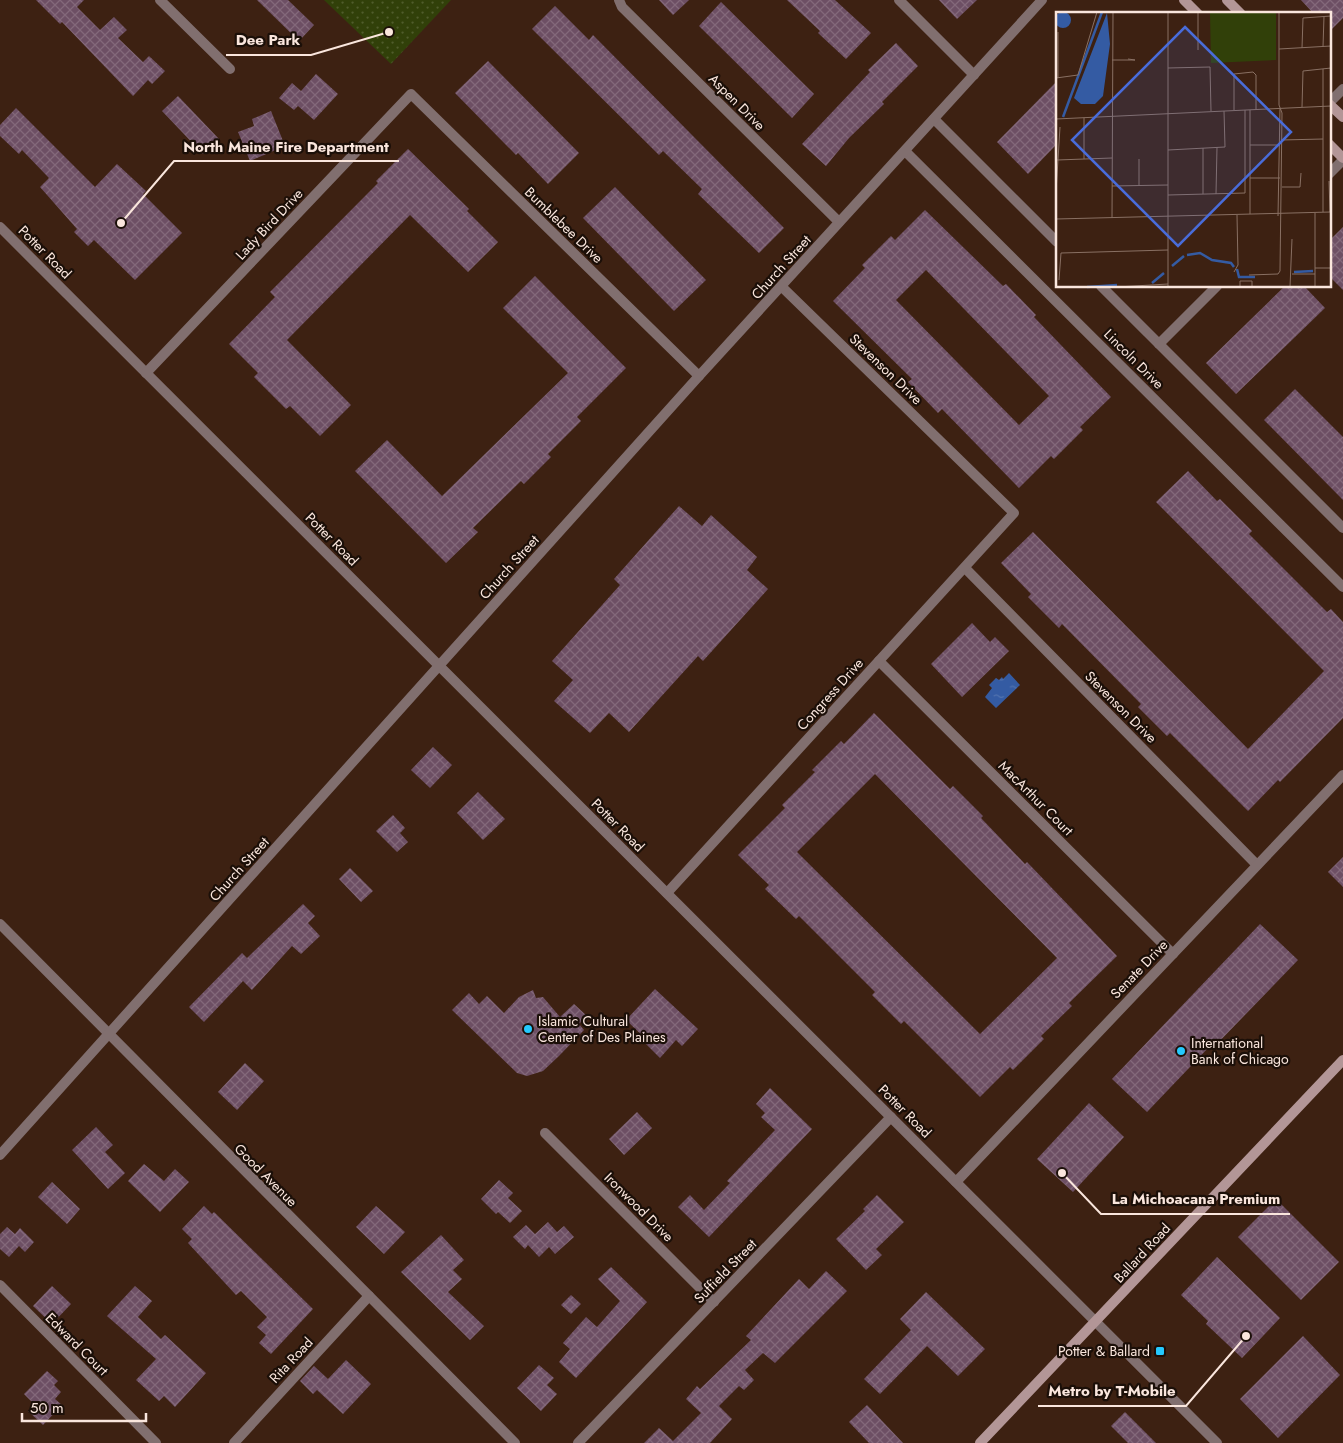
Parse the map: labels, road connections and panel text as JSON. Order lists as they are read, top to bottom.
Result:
{
  "streets": {
    "street": [
      "Aspen Drive",
      "Lady Bird Drive",
      "Bumblebee Drive",
      "Potter Road",
      "Church Street",
      "Lincoln Drive",
      "Stevenson Drive",
      "Congress Drive",
      "MacArthur Court",
      "Senate Drive",
      "Good Avenue",
      "Ironwood Drive",
      "Ballard Road",
      "Suffield Street",
      "Edward Court",
      "Rita Road"
    ]
  },
  "crossings": [
    ["Aspen Drive", "Church Street"],
    ["Lady Bird Drive", "Bumblebee Drive"],
    ["Lady Bird Drive", "Potter Road"],
    ["Bumblebee Drive", "Church Street"],
    ["Potter Road", "Church Street"],
    ["Potter Road", "Congress Drive"],
    ["Potter Road", "Senate Drive"],
    ["Potter Road", "Ballard Road"],
    ["Potter Road", "Suffield Street"],
    ["Church Street", "Lincoln Drive"],
    ["Church Street", "Stevenson Drive"],
    ["Church Street", "Good Avenue"],
    ["Stevenson Drive", "Congress Drive"],
    ["Stevenson Drive", "Senate Drive"],
    ["Congress Drive", "MacArthur Court"],
    ["MacArthur Court", "Senate Drive"],
    ["Good Avenue", "Rita Road"],
    ["Ironwood Drive", "Suffield Street"]
  ],
  "places": {
    "other": [
      "Dee Park",
      "North Maine Fire Department",
      "Islamic Cultural Center of Des Plaines",
      "International Bank of Chicago",
      "La Michoacana Premium",
      "Metro by T-Mobile"
    ],
    "transit": ["Potter & Ballard"]
  },
  "scale_bar": "50 m"
}
